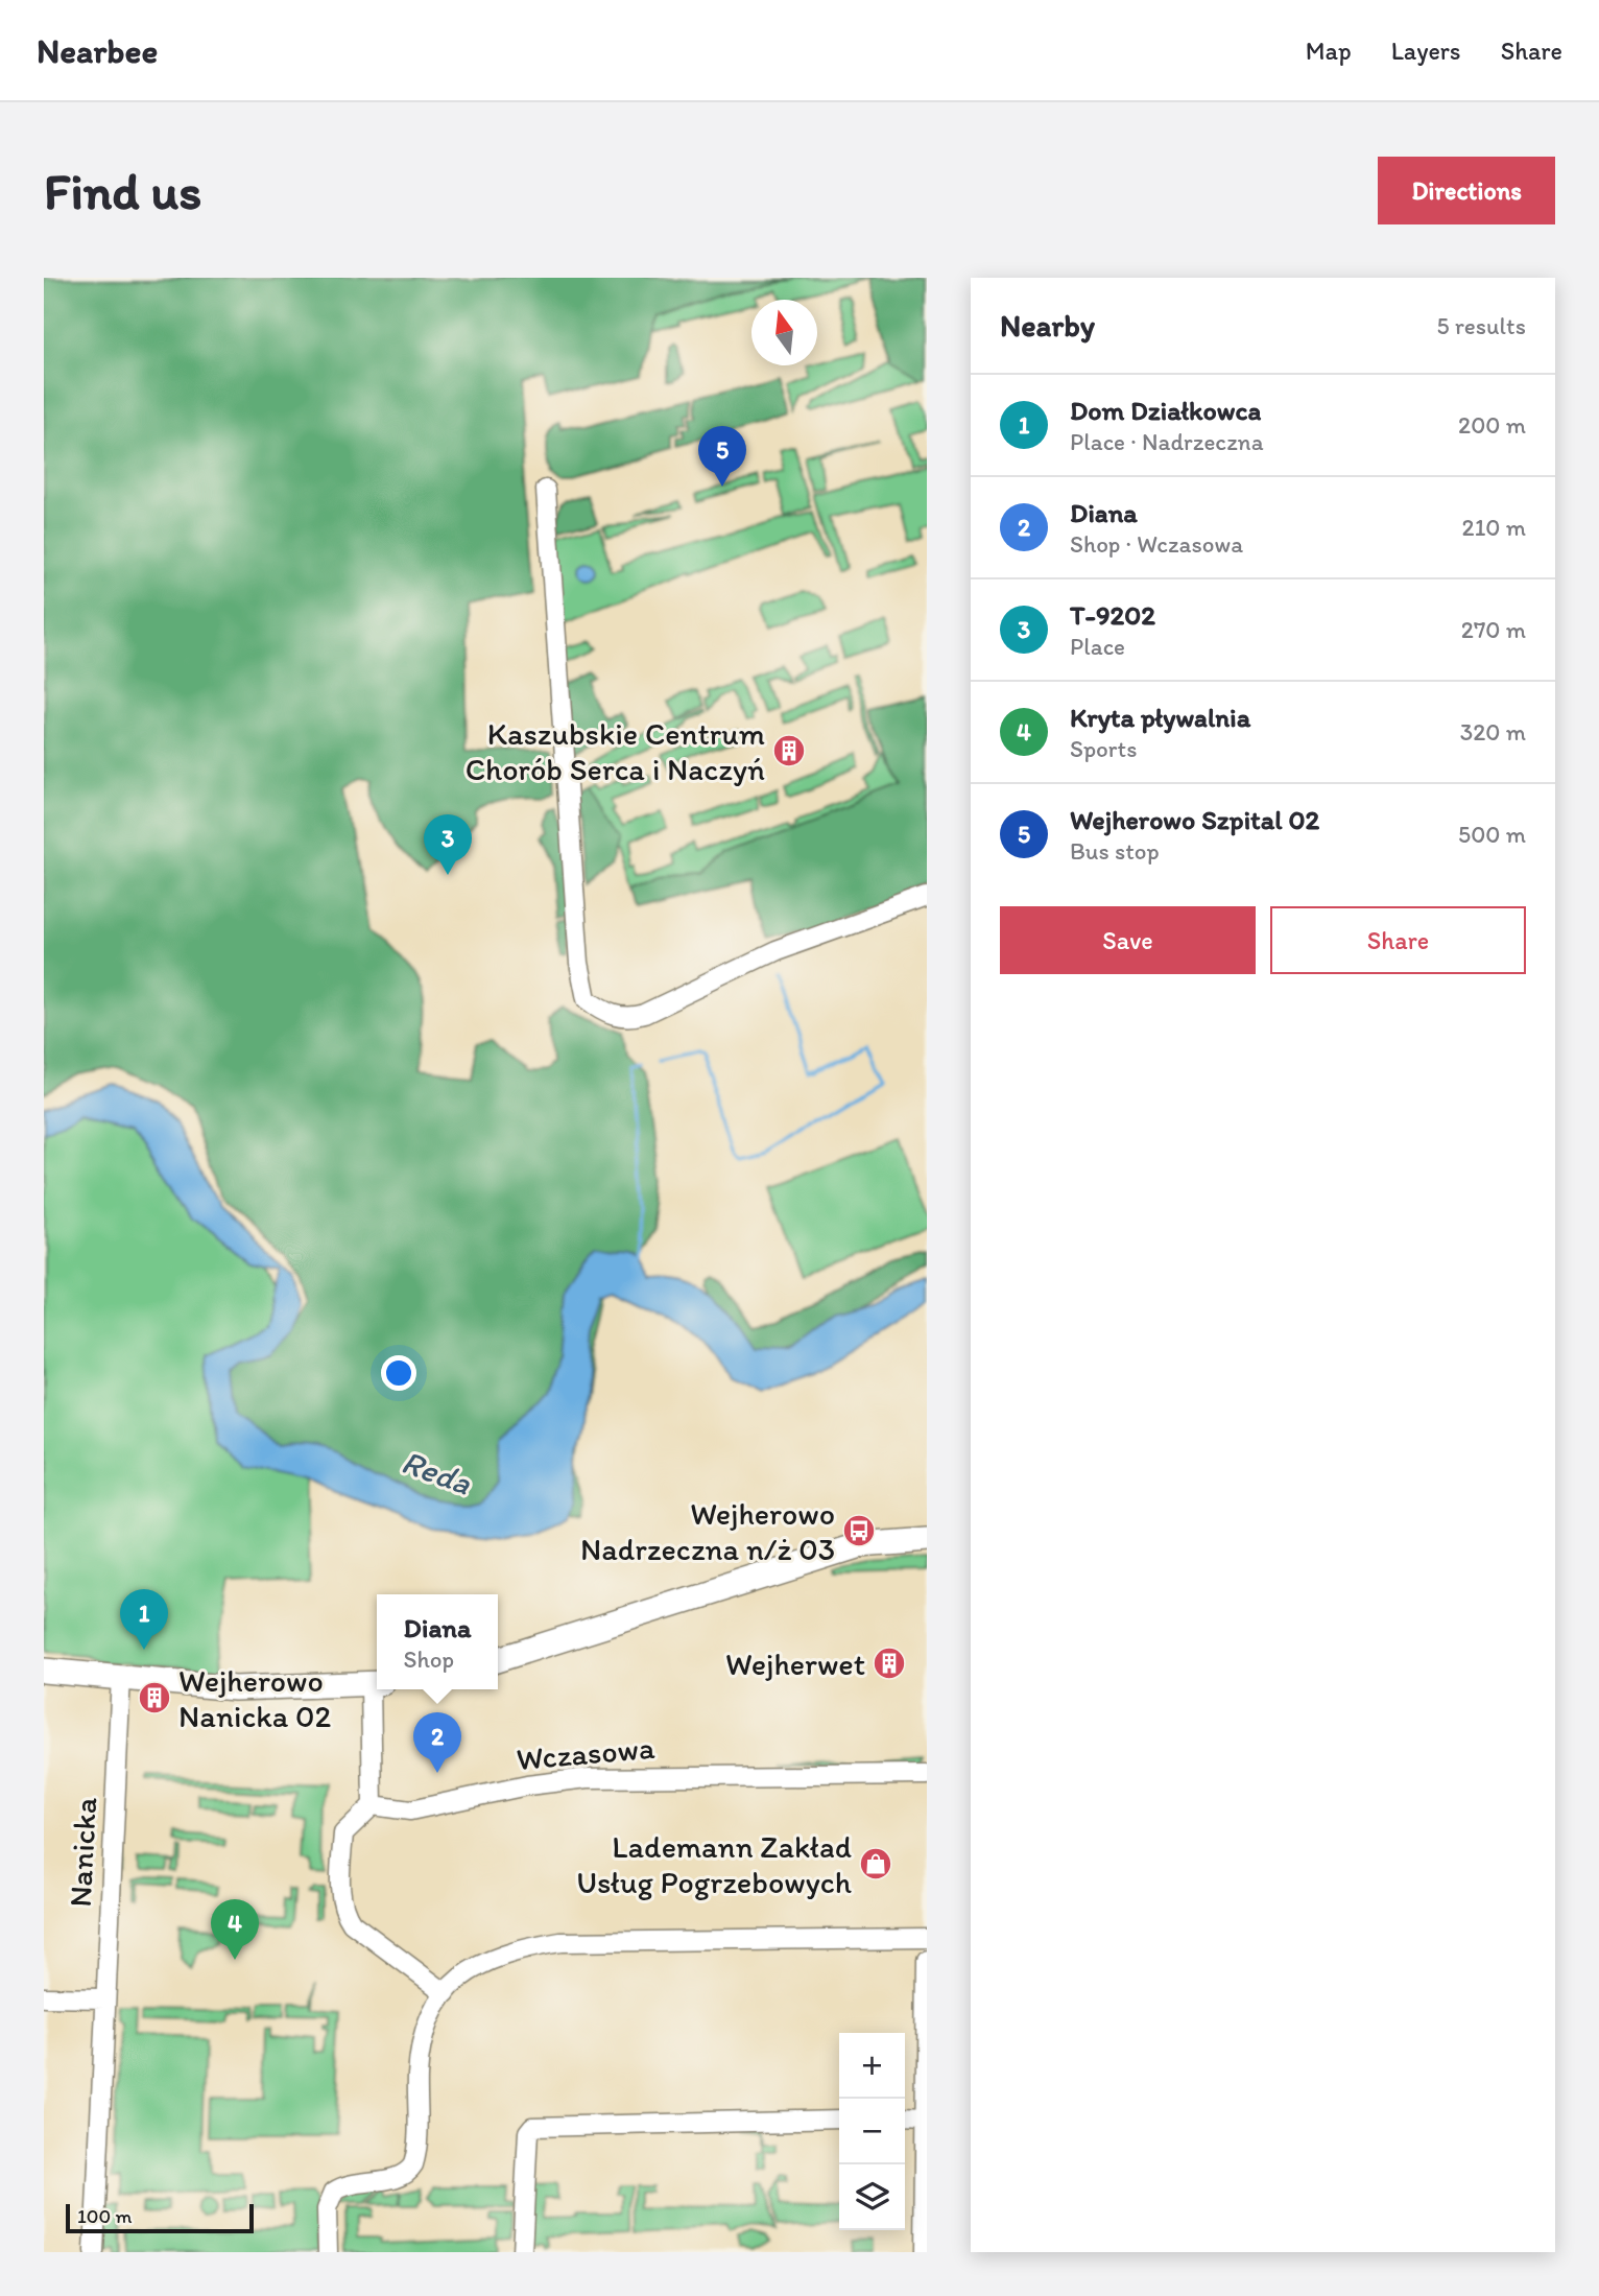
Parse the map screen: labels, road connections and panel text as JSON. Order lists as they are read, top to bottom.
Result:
{
  "streets": {
    "street": ["Wczasowa", "Nanicka"]
  },
  "water": ["Reda"],
  "places": {
    "building": ["Kaszubskie Centrum Chorób Serca i Naczyń", "Wejherwet", "Wejherowo Nanicka 02"],
    "bus stop": ["Wejherowo Nadrzeczna n/ż 03"],
    "shop": ["Lademann Zakład Usług Pogrzebowych"]
  },
  "scale_bar": "100 m",
  "north": "top",
  "page": {
    "header": "Nearbee",
    "nav": ["Map", "Layers", "Share"],
    "buttons": [
      "Directions",
      ["Save", "Share"]
    ],
    "title": "Find us",
    "heading": ["Nearby", "5 results"],
    "list": [
      {
        "mark": "1",
        "name": "Dom Działkowca",
        "note": "Place · Nadrzeczna",
        "value": "200 m"
      },
      {
        "mark": "2",
        "name": "Diana",
        "note": "Shop · Wczasowa",
        "value": "210 m"
      },
      {
        "mark": "3",
        "name": "T-9202",
        "note": "Place",
        "value": "270 m"
      },
      {
        "mark": "4",
        "name": "Kryta pływalnia",
        "note": "Sports",
        "value": "320 m"
      },
      {
        "mark": "5",
        "name": "Wejherowo Szpital 02",
        "note": "Bus stop",
        "value": "500 m"
      }
    ],
    "pins": [
      "5",
      "3",
      "1",
      "2",
      "4"
    ],
    "popup": ["Diana", "Shop"],
    "map_buttons": ["+", "−"],
    "scale": "100 m"
  }
}
